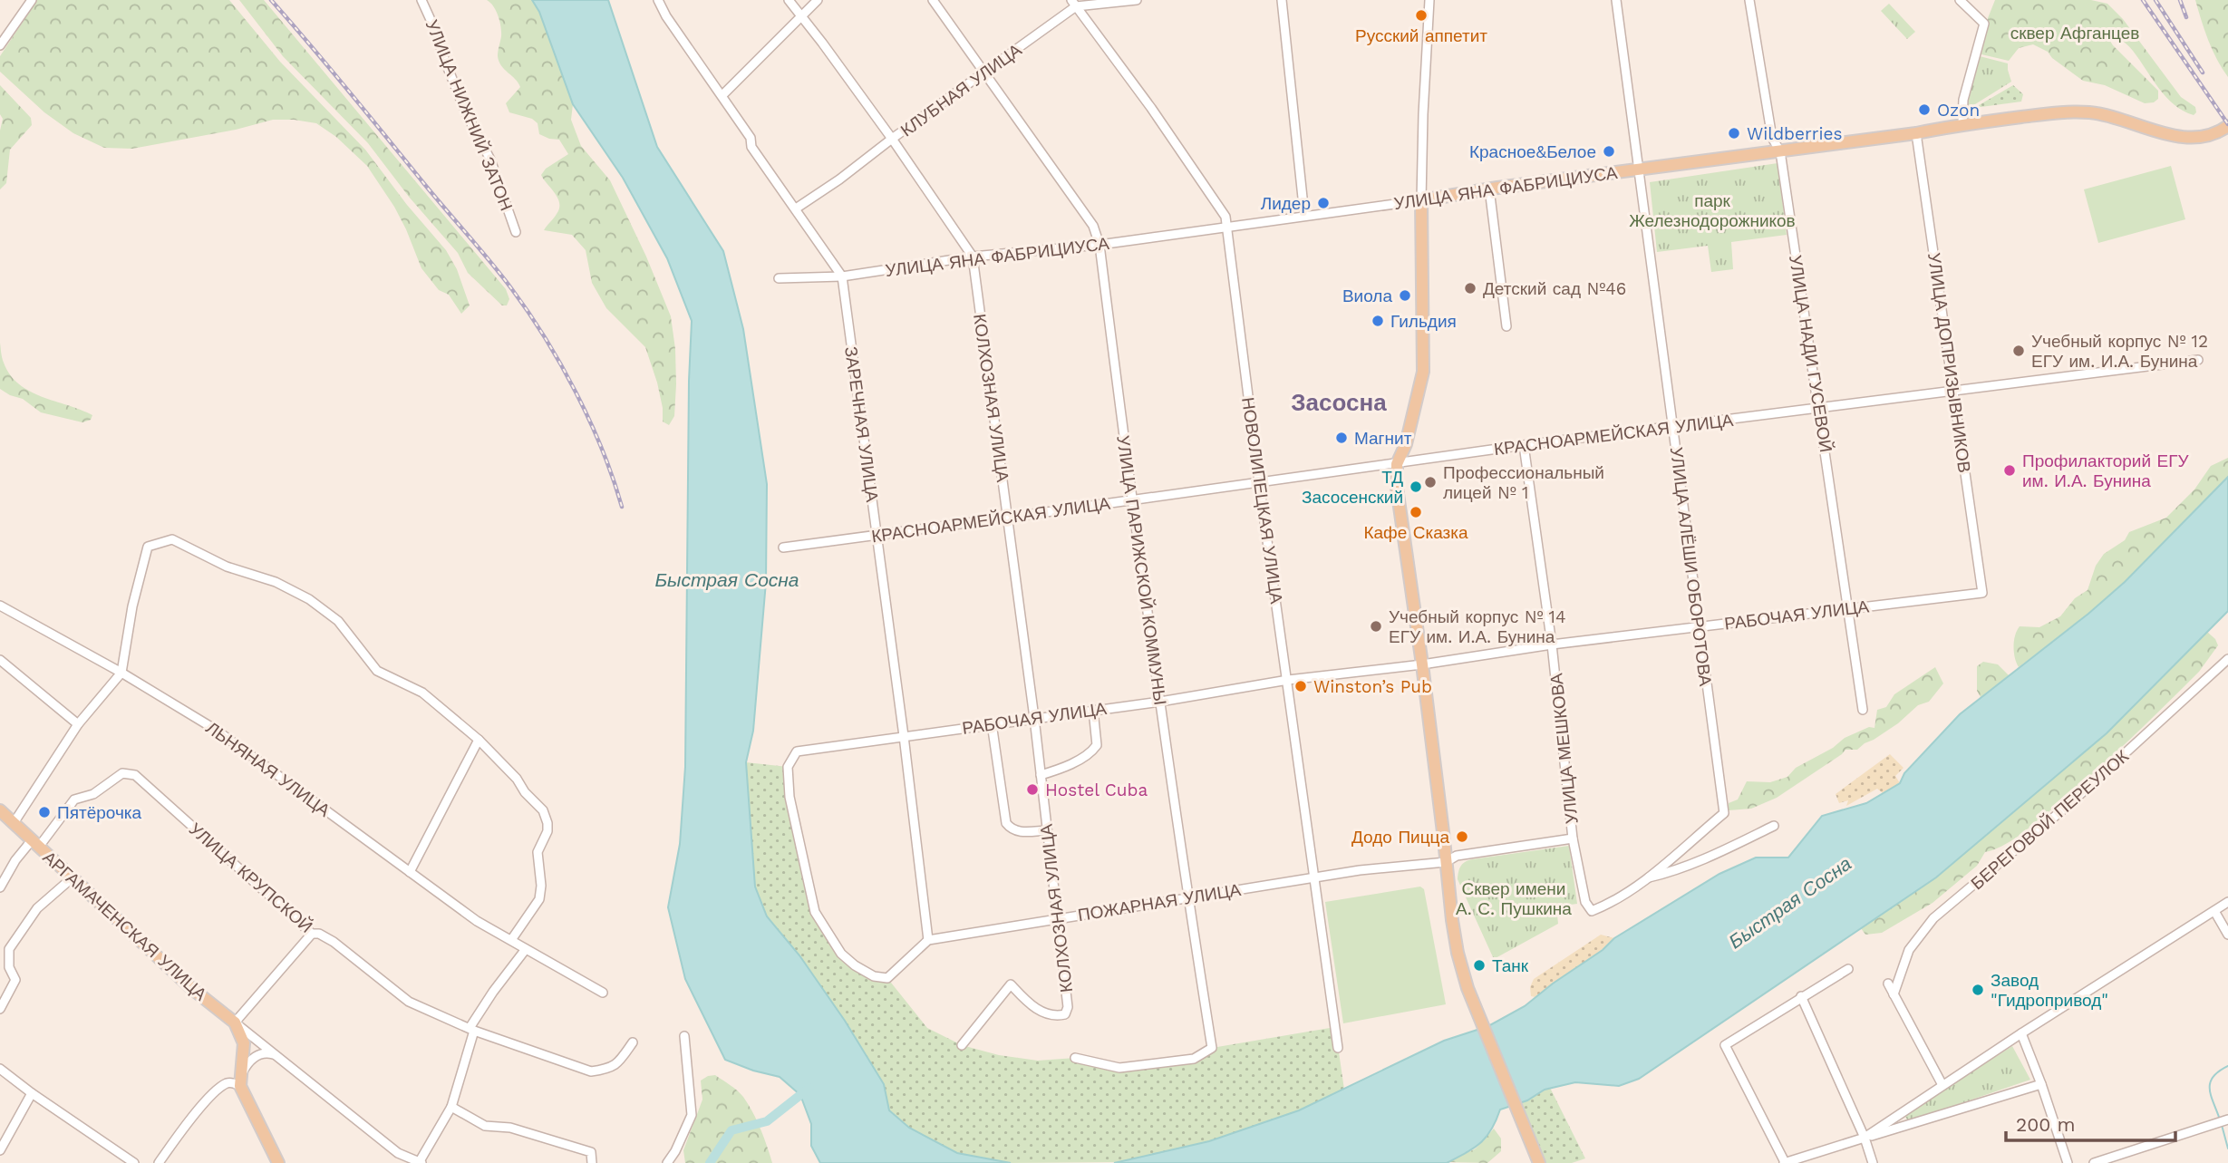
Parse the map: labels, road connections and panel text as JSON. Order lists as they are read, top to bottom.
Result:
{
  "streets": {
    "main road": ["УЛИЦА ЯНА ФАБРИЦИУСА", "АРГАМАЧЕНСКАЯ УЛИЦА"],
    "street": [
      "КЛУБНАЯ УЛИЦА",
      "УЛИЦА НИЖНИЙ ЗАТОН",
      "УЛИЦА НАДИ ГУСЕВОЙ",
      "УЛИЦА ДОПРИЗЫВНИКОВ",
      "КОЛХОЗНАЯ УЛИЦА",
      "ЗАРЕЧНАЯ УЛИЦА",
      "КРАСНОАРМЕЙСКАЯ УЛИЦА",
      "НОВОЛИПЕЦКАЯ УЛИЦА",
      "УЛИЦА АЛЁШИ ОБОРОТОВА",
      "УЛИЦА ПАРИЖСКОЙ КОММУНЫ",
      "РАБОЧАЯ УЛИЦА",
      "УЛИЦА МЕШКОВА",
      "ЛЬНЯНАЯ УЛИЦА",
      "БЕРЕГОВОЙ ПЕРЕУЛОК",
      "УЛИЦА КРУПСКОЙ",
      "ПОЖАРНАЯ УЛИЦА"
    ]
  },
  "crossings": [
    ["КЛУБНАЯ УЛИЦА", "КОЛХОЗНАЯ УЛИЦА"],
    ["КЛУБНАЯ УЛИЦА", "ЗАРЕЧНАЯ УЛИЦА"],
    ["КЛУБНАЯ УЛИЦА", "НОВОЛИПЕЦКАЯ УЛИЦА"],
    ["КЛУБНАЯ УЛИЦА", "УЛИЦА ПАРИЖСКОЙ КОММУНЫ"],
    ["УЛИЦА ЯНА ФАБРИЦИУСА", "УЛИЦА НАДИ ГУСЕВОЙ"],
    ["УЛИЦА ЯНА ФАБРИЦИУСА", "УЛИЦА ДОПРИЗЫВНИКОВ"],
    ["УЛИЦА ЯНА ФАБРИЦИУСА", "КОЛХОЗНАЯ УЛИЦА"],
    ["УЛИЦА ЯНА ФАБРИЦИУСА", "ЗАРЕЧНАЯ УЛИЦА"],
    ["УЛИЦА ЯНА ФАБРИЦИУСА", "НОВОЛИПЕЦКАЯ УЛИЦА"],
    ["УЛИЦА ЯНА ФАБРИЦИУСА", "УЛИЦА АЛЁШИ ОБОРОТОВА"],
    ["УЛИЦА ЯНА ФАБРИЦИУСА", "УЛИЦА ПАРИЖСКОЙ КОММУНЫ"],
    ["УЛИЦА НАДИ ГУСЕВОЙ", "КРАСНОАРМЕЙСКАЯ УЛИЦА"],
    ["УЛИЦА НАДИ ГУСЕВОЙ", "РАБОЧАЯ УЛИЦА"],
    ["УЛИЦА ДОПРИЗЫВНИКОВ", "КРАСНОАРМЕЙСКАЯ УЛИЦА"],
    ["УЛИЦА ДОПРИЗЫВНИКОВ", "РАБОЧАЯ УЛИЦА"],
    ["КОЛХОЗНАЯ УЛИЦА", "КРАСНОАРМЕЙСКАЯ УЛИЦА"],
    ["КОЛХОЗНАЯ УЛИЦА", "РАБОЧАЯ УЛИЦА"],
    ["КОЛХОЗНАЯ УЛИЦА", "ПОЖАРНАЯ УЛИЦА"],
    ["ЗАРЕЧНАЯ УЛИЦА", "КРАСНОАРМЕЙСКАЯ УЛИЦА"],
    ["ЗАРЕЧНАЯ УЛИЦА", "РАБОЧАЯ УЛИЦА"],
    ["ЗАРЕЧНАЯ УЛИЦА", "ПОЖАРНАЯ УЛИЦА"],
    ["КРАСНОАРМЕЙСКАЯ УЛИЦА", "НОВОЛИПЕЦКАЯ УЛИЦА"],
    ["КРАСНОАРМЕЙСКАЯ УЛИЦА", "УЛИЦА АЛЁШИ ОБОРОТОВА"],
    ["КРАСНОАРМЕЙСКАЯ УЛИЦА", "УЛИЦА ПАРИЖСКОЙ КОММУНЫ"],
    ["КРАСНОАРМЕЙСКАЯ УЛИЦА", "УЛИЦА МЕШКОВА"],
    ["НОВОЛИПЕЦКАЯ УЛИЦА", "РАБОЧАЯ УЛИЦА"],
    ["НОВОЛИПЕЦКАЯ УЛИЦА", "ПОЖАРНАЯ УЛИЦА"],
    ["УЛИЦА АЛЁШИ ОБОРОТОВА", "РАБОЧАЯ УЛИЦА"],
    ["УЛИЦА АЛЁШИ ОБОРОТОВА", "УЛИЦА МЕШКОВА"],
    ["УЛИЦА ПАРИЖСКОЙ КОММУНЫ", "РАБОЧАЯ УЛИЦА"],
    ["УЛИЦА ПАРИЖСКОЙ КОММУНЫ", "ПОЖАРНАЯ УЛИЦА"],
    ["РАБОЧАЯ УЛИЦА", "УЛИЦА МЕШКОВА"],
    ["РАБОЧАЯ УЛИЦА", "ПОЖАРНАЯ УЛИЦА"],
    ["УЛИЦА МЕШКОВА", "ПОЖАРНАЯ УЛИЦА"],
    ["УЛИЦА КРУПСКОЙ", "АРГАМАЧЕНСКАЯ УЛИЦА"]
  ],
  "districts": ["Засосна"],
  "water": ["Быстрая Сосна"],
  "parks": ["сквер Афганцев", "парк Железнодорожников", "Сквер имени А. С. Пушкина"],
  "places": [
    "Русский аппетит",
    "Ozon",
    "Wildberries",
    "Красное&Белое",
    "Лидер",
    "Детский сад №46",
    "Виола",
    "Гильдия",
    "Учебный корпус № 12 ЕГУ им. И.А. Бунина",
    "Магнит",
    "Профилакторий ЕГУ им. И.А. Бунина",
    "Профессиональный лицей № 1",
    "ТД Засосенский",
    "Кафе Сказка",
    "Учебный корпус № 14 ЕГУ им. И.А. Бунина",
    "Winston’s Pub",
    "Hostel Cuba",
    "Пятёрочка",
    "Додо Пицца",
    "Танк",
    "Завод \"Гидропривод\""
  ],
  "scale_bar": "200 m"
}
